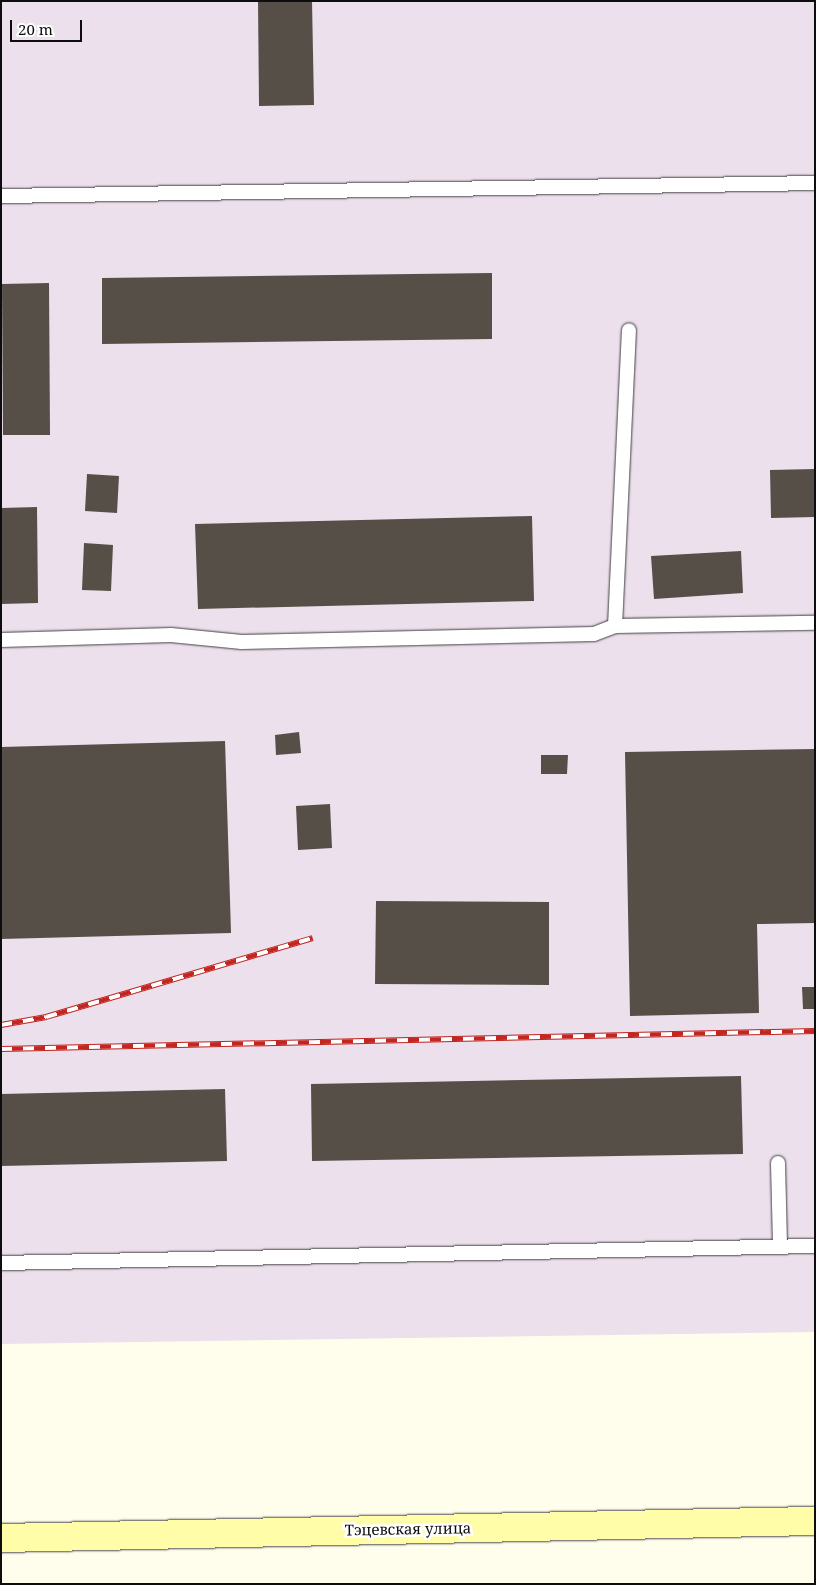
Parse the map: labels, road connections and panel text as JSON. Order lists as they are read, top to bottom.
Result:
{
  "streets": {
    "street": ["Тэцевская улица"]
  },
  "scale_bar": "20 m"
}
